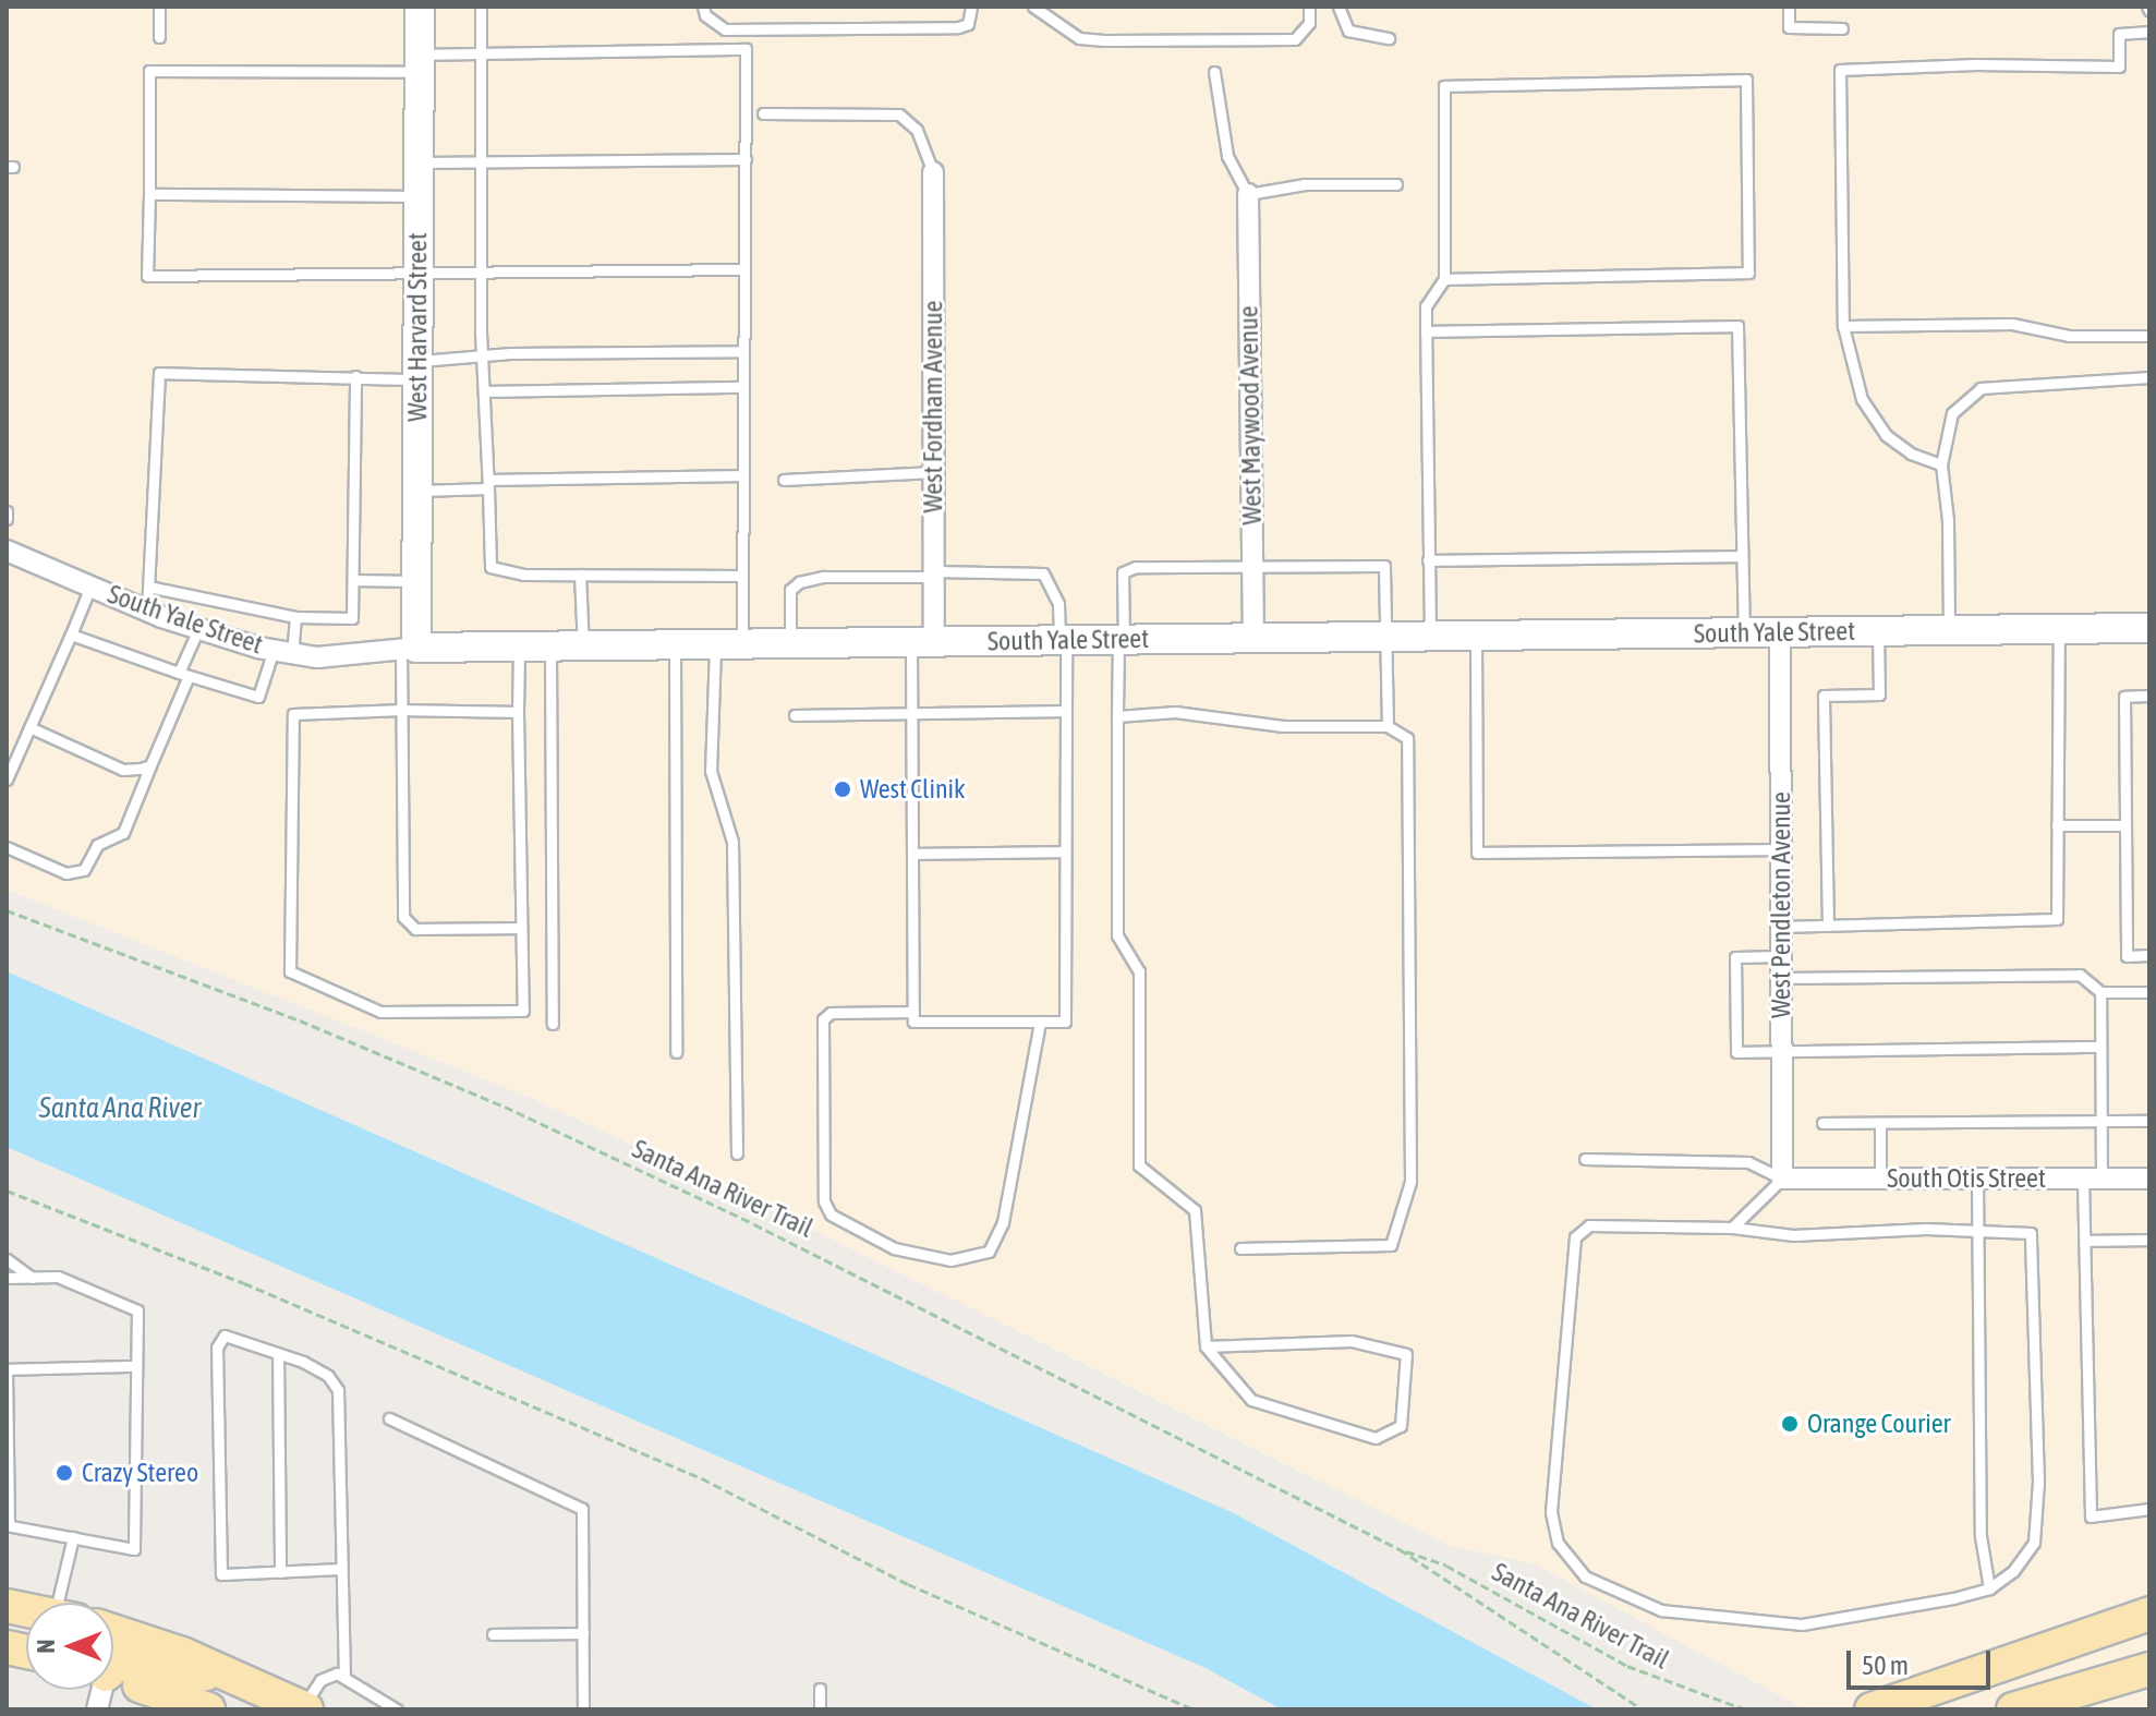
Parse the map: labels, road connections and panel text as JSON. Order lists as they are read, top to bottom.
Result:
{
  "streets": {
    "street": [
      "West Harvard Street",
      "West Fordham Avenue",
      "West Maywood Avenue",
      "South Yale Street",
      "West Pendleton Avenue",
      "South Otis Street"
    ],
    "path": ["Santa Ana River Trail"]
  },
  "crossings": [
    ["West Harvard Street", "South Yale Street"],
    ["West Fordham Avenue", "South Yale Street"],
    ["West Maywood Avenue", "South Yale Street"],
    ["South Yale Street", "West Pendleton Avenue"],
    ["West Pendleton Avenue", "South Otis Street"]
  ],
  "water": ["Santa Ana River"],
  "places": ["West Clinik", "Orange Courier", "Crazy Stereo"],
  "scale_bar": "50 m",
  "north": "left"
}
